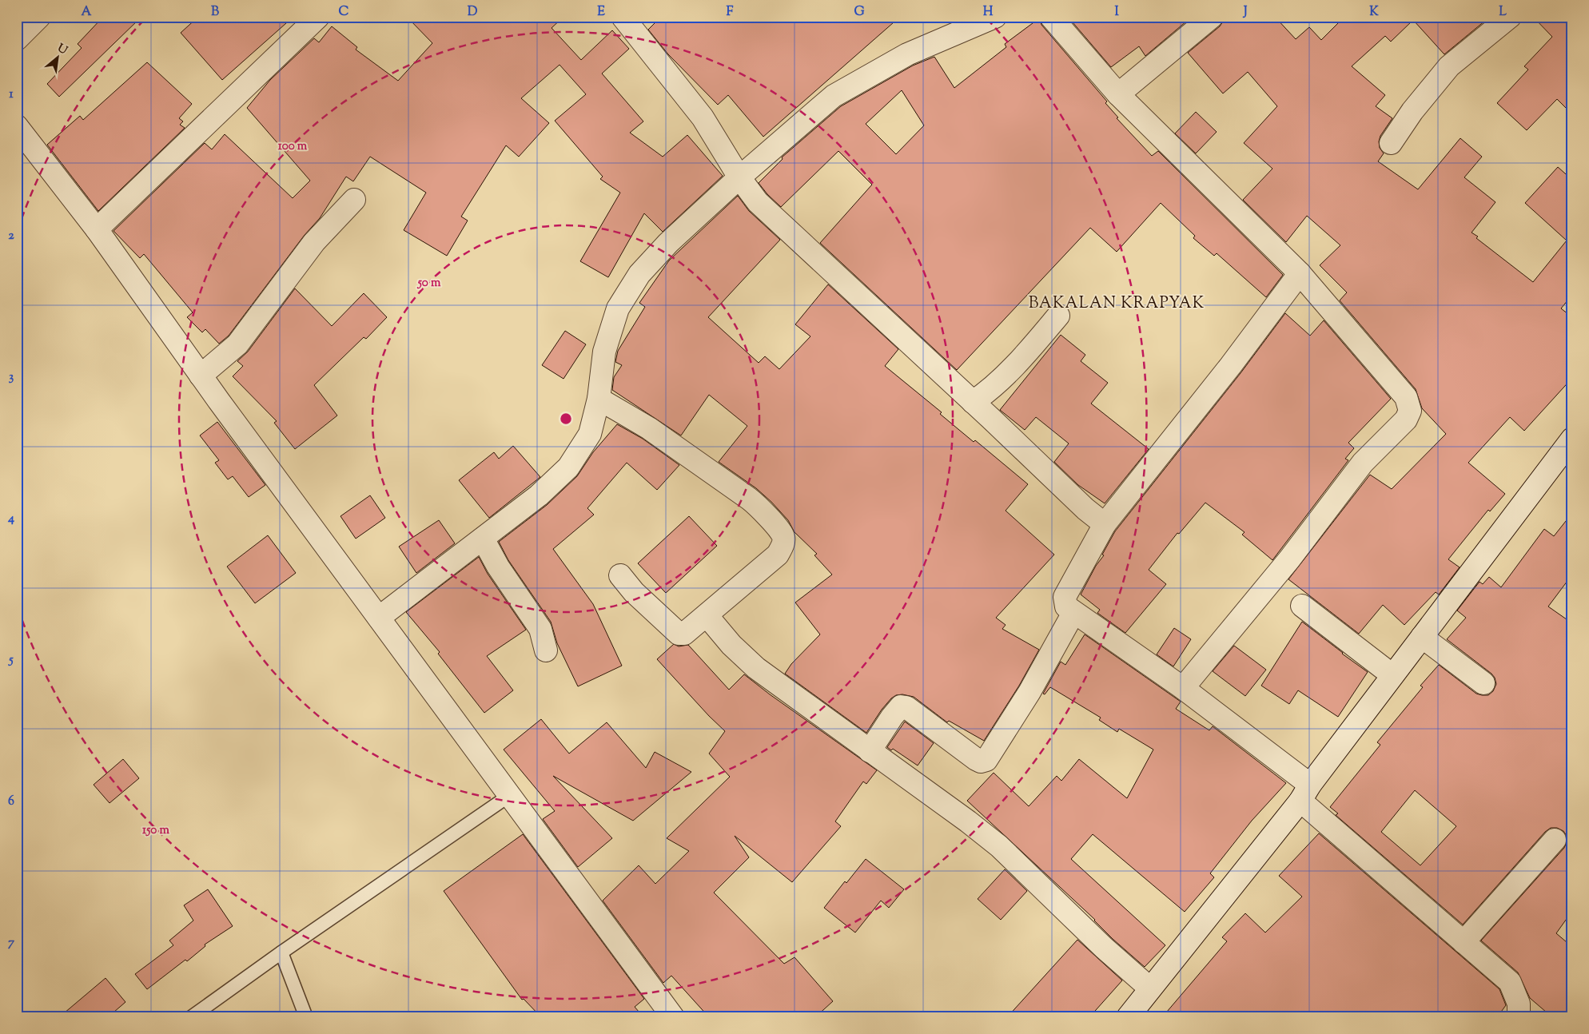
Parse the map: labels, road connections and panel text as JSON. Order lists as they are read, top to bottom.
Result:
{
  "districts": ["BAKALAN KRAPYAK"],
  "north": "top right",
  "grid": {
    "columns": [
      "A",
      "B",
      "C",
      "D",
      "E",
      "F",
      "G",
      "H",
      "I",
      "J",
      "K",
      "L"
    ],
    "rows": [
      "1",
      "2",
      "3",
      "4",
      "5",
      "6",
      "7"
    ]
  },
  "rings": ["100 m", "50 m", "150 m"]
}
